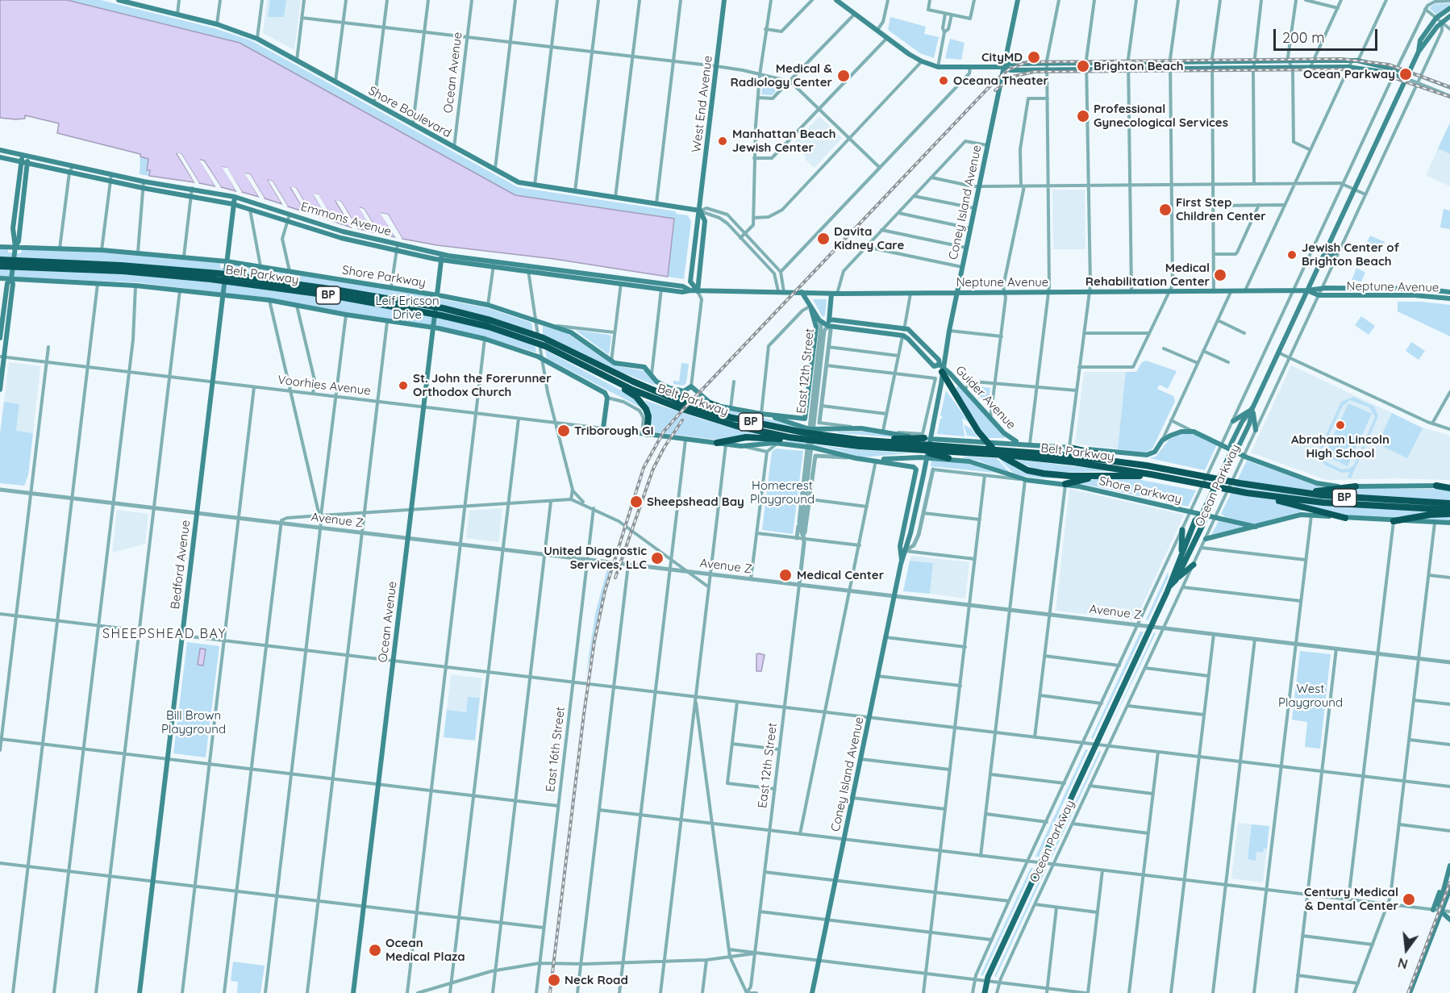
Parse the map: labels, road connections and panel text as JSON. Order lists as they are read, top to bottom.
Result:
{
  "streets": {
    "highway": ["Belt Parkway", "BP"],
    "main road": [
      "Ocean Avenue",
      "West End Avenue",
      "Shore Boulevard",
      "Coney Island Avenue",
      "Emmons Avenue",
      "Shore Parkway",
      "Neptune Avenue",
      "East 12th Street",
      "Voorhies Avenue",
      "Guider Avenue",
      "Ocean Parkway",
      "Bedford Avenue"
    ],
    "street": ["Avenue Z", "East 16th Street"]
  },
  "crossings": [
    ["Ocean Avenue", "Shore Boulevard"],
    ["Ocean Avenue", "Emmons Avenue"],
    ["Ocean Avenue", "Shore Parkway"],
    ["Ocean Avenue", "Voorhies Avenue"],
    ["Ocean Avenue", "Avenue Z"],
    ["West End Avenue", "Shore Boulevard"],
    ["Coney Island Avenue", "Shore Parkway"],
    ["Coney Island Avenue", "Neptune Avenue"],
    ["Coney Island Avenue", "Guider Avenue"],
    ["Coney Island Avenue", "Avenue Z"],
    ["Emmons Avenue", "Neptune Avenue"],
    ["Emmons Avenue", "Bedford Avenue"],
    ["Shore Parkway", "East 12th Street"],
    ["Shore Parkway", "Voorhies Avenue"],
    ["Shore Parkway", "Ocean Parkway"],
    ["Shore Parkway", "Bedford Avenue"],
    ["Neptune Avenue", "East 12th Street"],
    ["Neptune Avenue", "Ocean Parkway"],
    ["East 12th Street", "Avenue Z"],
    ["Voorhies Avenue", "Bedford Avenue"],
    ["Ocean Parkway", "Avenue Z"],
    ["Avenue Z", "Bedford Avenue"],
    ["Avenue Z", "East 16th Street"]
  ],
  "districts": ["SHEEPSHEAD BAY"],
  "parks": [
    "Leif Ericson Drive",
    "Homecrest Playground",
    "West Playground",
    "Bill Brown Playground"
  ],
  "places": [
    "CityMD",
    "Brighton Beach",
    "Ocean Parkway",
    "Medical & Radiology Center",
    "Oceana Theater",
    "Professional Gynecological Services",
    "Manhattan Beach Jewish Center",
    "First Step Children Center",
    "Davita Kidney Care",
    "Jewish Center of Brighton Beach",
    "Medical Rehabilitation Center",
    "St. John the Forerunner Orthodox Church",
    "Abraham Lincoln High School",
    "Triborough GI",
    "Sheepshead Bay",
    "United Diagnostic Services, LLC",
    "Medical Center",
    "Century Medical & Dental Center",
    "Ocean Medical Plaza",
    "Neck Road"
  ],
  "scale_bar": "200 m",
  "north": "bottom"
}
